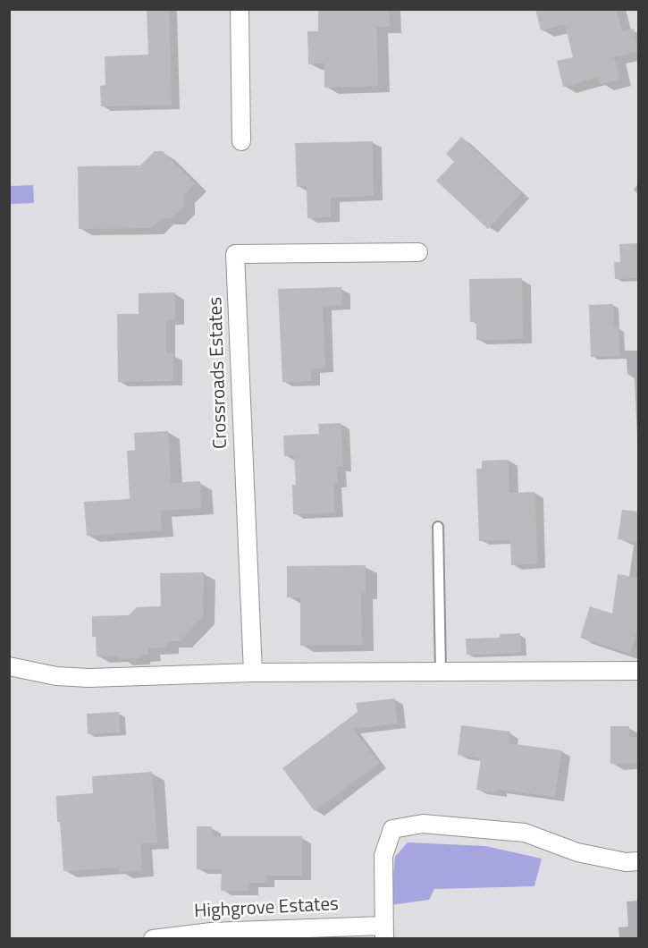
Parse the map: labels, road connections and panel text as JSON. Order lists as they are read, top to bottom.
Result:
{
  "streets": {
    "street": ["Crossroads Estates", "Highgrove Estates"]
  }
}
